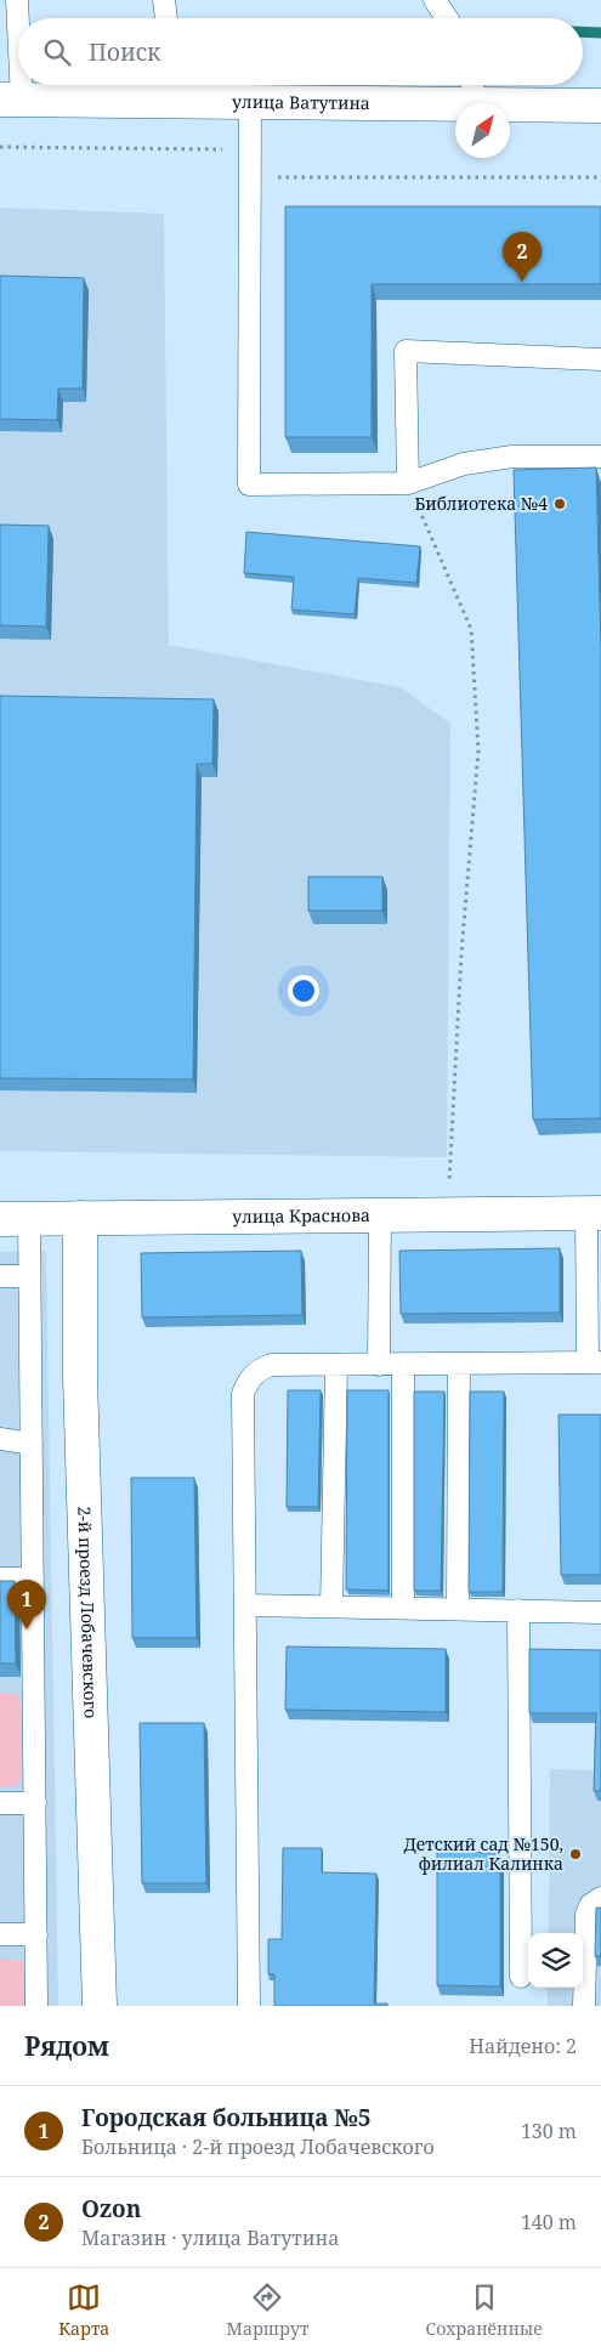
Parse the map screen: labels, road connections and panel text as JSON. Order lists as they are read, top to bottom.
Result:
{
  "streets": {
    "street": ["улица Ватутина", "улица Краснова", "2-й проезд Лобачевского"]
  },
  "crossings": [
    ["улица Краснова", "2-й проезд Лобачевского"]
  ],
  "places": ["Библиотека №4", "Детский сад №150, филиал Калинка"],
  "north": "top right",
  "page": {
    "search": "Поиск",
    "pins": ["2", "1"],
    "heading": ["Рядом", "Найдено: 2"],
    "list": [
      {
        "mark": "1",
        "name": "Городская больница №5",
        "note": "Больница · 2-й проезд Лобачевского",
        "value": "130 m"
      },
      {
        "mark": "2",
        "name": "Ozon",
        "note": "Магазин · улица Ватутина",
        "value": "140 m"
      }
    ],
    "nav": ["Карта", "Маршрут", "Сохранённые"]
  }
}
